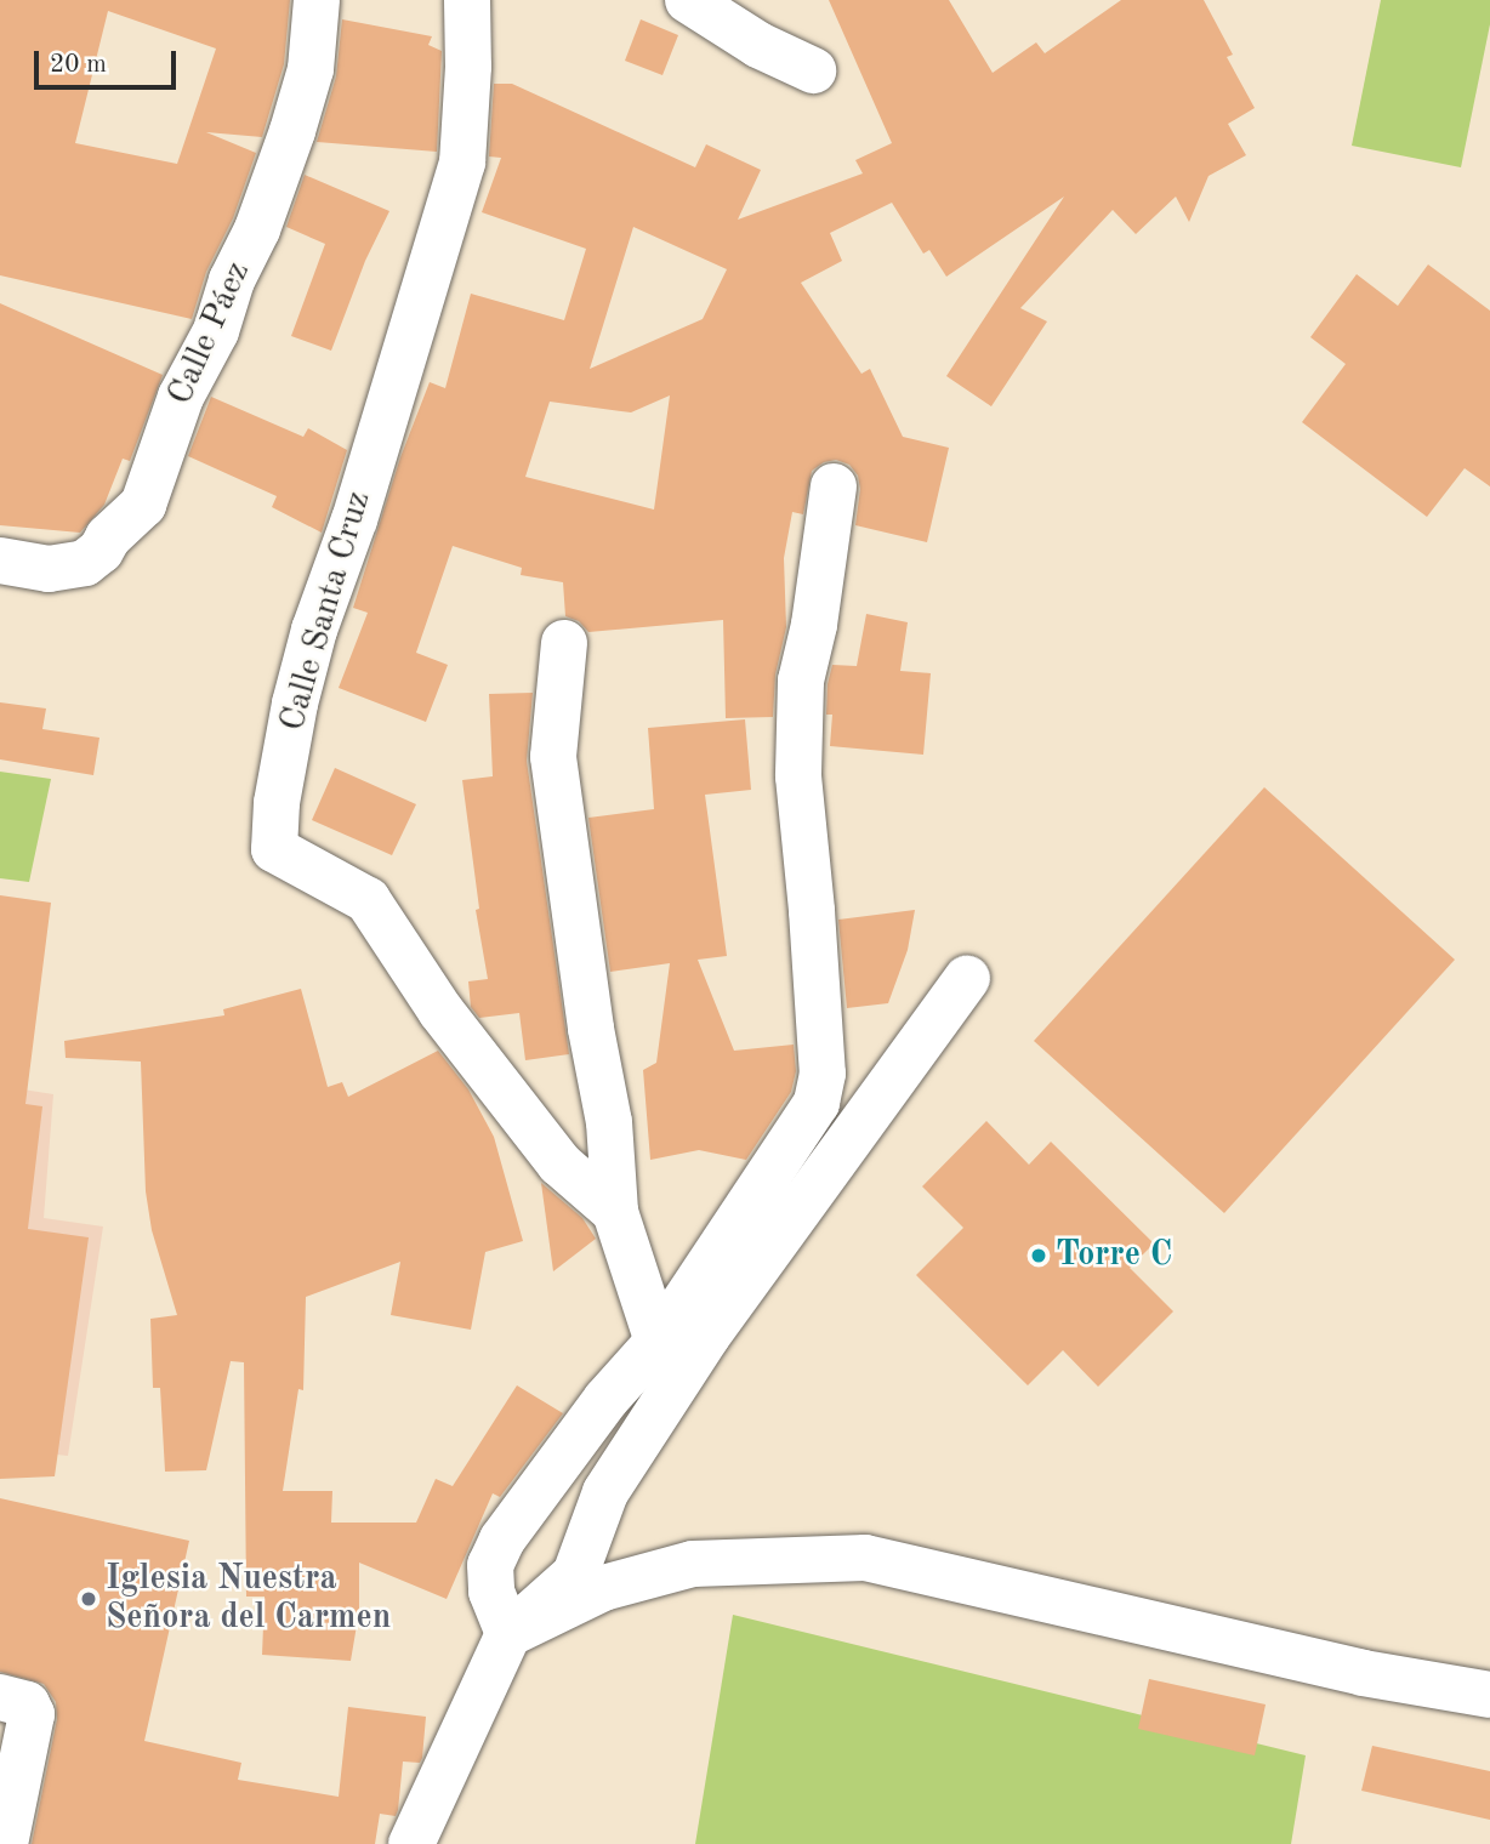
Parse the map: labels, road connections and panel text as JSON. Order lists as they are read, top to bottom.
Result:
{
  "streets": {
    "street": ["Calle Páez", "Calle Santa Cruz"]
  },
  "places": ["Torre C", "Iglesia Nuestra Señora del Carmen"],
  "scale_bar": "20 m"
}
